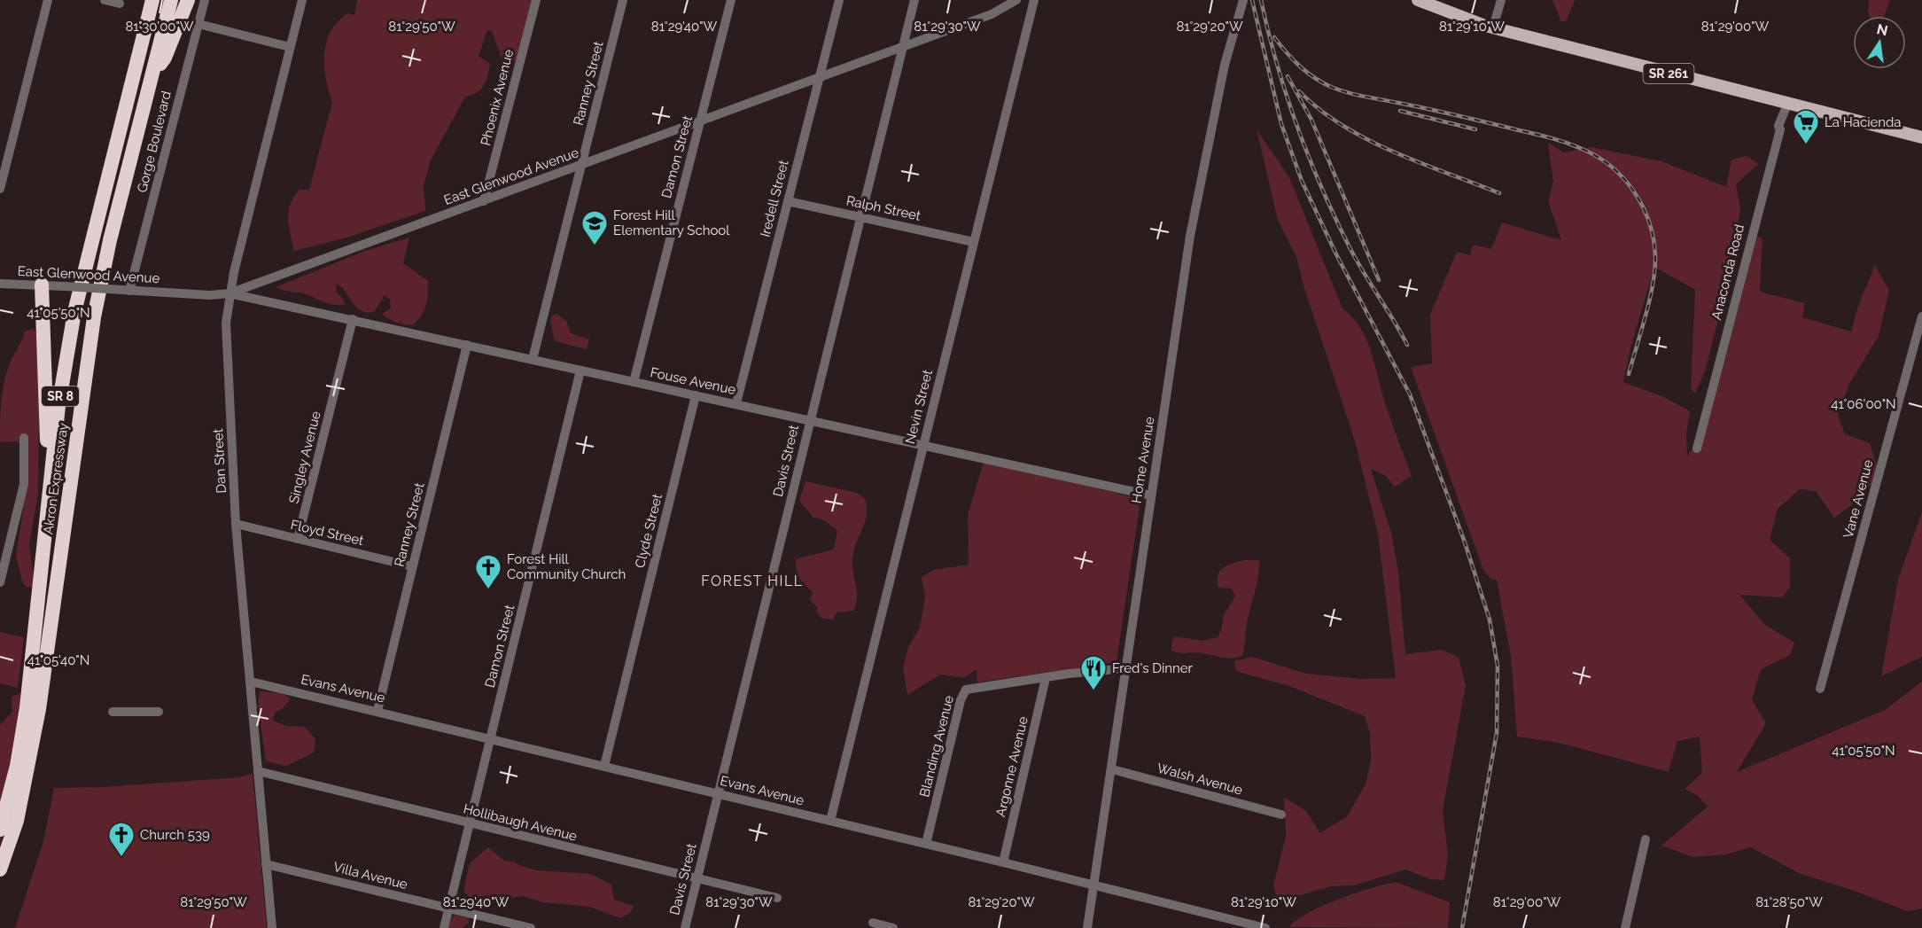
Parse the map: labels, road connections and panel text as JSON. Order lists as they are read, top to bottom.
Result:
{
  "streets": {
    "highway": ["SR 8", "Akron Expressway"],
    "main road": ["SR 261"],
    "street": [
      "Ranney Street",
      "Phoenix Avenue",
      "Gorge Boulevard",
      "Damon Street",
      "East Glenwood Avenue",
      "Iredell Street",
      "Ralph Street",
      "Anaconda Road",
      "Fouse Avenue",
      "Nevin Street",
      "Singley Avenue",
      "Home Avenue",
      "Dan Street",
      "Davis Street",
      "Vane Avenue",
      "Clyde Street",
      "Floyd Street",
      "Evans Avenue",
      "Blanding Avenue",
      "Argonne Avenue",
      "Walsh Avenue",
      "Hollibaugh Avenue",
      "Villa Avenue"
    ]
  },
  "crossings": [
    ["SR 261", "Anaconda Road"],
    ["Ranney Street", "East Glenwood Avenue"],
    ["Ranney Street", "Fouse Avenue"],
    ["Ranney Street", "Floyd Street"],
    ["Ranney Street", "Evans Avenue"],
    ["Phoenix Avenue", "East Glenwood Avenue"],
    ["Gorge Boulevard", "East Glenwood Avenue"],
    ["Damon Street", "East Glenwood Avenue"],
    ["Damon Street", "Fouse Avenue"],
    ["Damon Street", "Evans Avenue"],
    ["Damon Street", "Hollibaugh Avenue"],
    ["Damon Street", "Villa Avenue"],
    ["East Glenwood Avenue", "Iredell Street"],
    ["East Glenwood Avenue", "Fouse Avenue"],
    ["East Glenwood Avenue", "Dan Street"],
    ["East Glenwood Avenue", "Davis Street"],
    ["Iredell Street", "Ralph Street"],
    ["Iredell Street", "Fouse Avenue"],
    ["Ralph Street", "Nevin Street"],
    ["Ralph Street", "Davis Street"],
    ["Fouse Avenue", "Nevin Street"],
    ["Fouse Avenue", "Singley Avenue"],
    ["Fouse Avenue", "Home Avenue"],
    ["Fouse Avenue", "Dan Street"],
    ["Fouse Avenue", "Davis Street"],
    ["Fouse Avenue", "Clyde Street"],
    ["Nevin Street", "Evans Avenue"],
    ["Singley Avenue", "Floyd Street"],
    ["Home Avenue", "Evans Avenue"],
    ["Home Avenue", "Blanding Avenue"],
    ["Home Avenue", "Walsh Avenue"],
    ["Dan Street", "Floyd Street"],
    ["Dan Street", "Evans Avenue"],
    ["Dan Street", "Hollibaugh Avenue"],
    ["Dan Street", "Villa Avenue"],
    ["Davis Street", "Evans Avenue"],
    ["Davis Street", "Hollibaugh Avenue"],
    ["Clyde Street", "Evans Avenue"],
    ["Evans Avenue", "Blanding Avenue"],
    ["Evans Avenue", "Argonne Avenue"],
    ["Blanding Avenue", "Argonne Avenue"]
  ],
  "districts": ["FOREST HILL"],
  "places": {
    "supermarket": ["La Hacienda"],
    "school or university": ["Forest Hill Elementary School"],
    "church": ["Forest Hill Community Church", "Church 539"],
    "restaurant": ["Fred's Dinner"]
  },
  "north": "top",
  "coordinates": [
    "81°30'00\"W",
    "81°29'50\"W",
    "81°29'40\"W",
    "81°29'30\"W",
    "81°29'20\"W",
    "81°29'10\"W",
    "81°29'00\"W",
    "41°05'50\"N",
    "41°06'00\"N",
    "41°05'40\"N",
    "81°28'50\"W"
  ]
}
